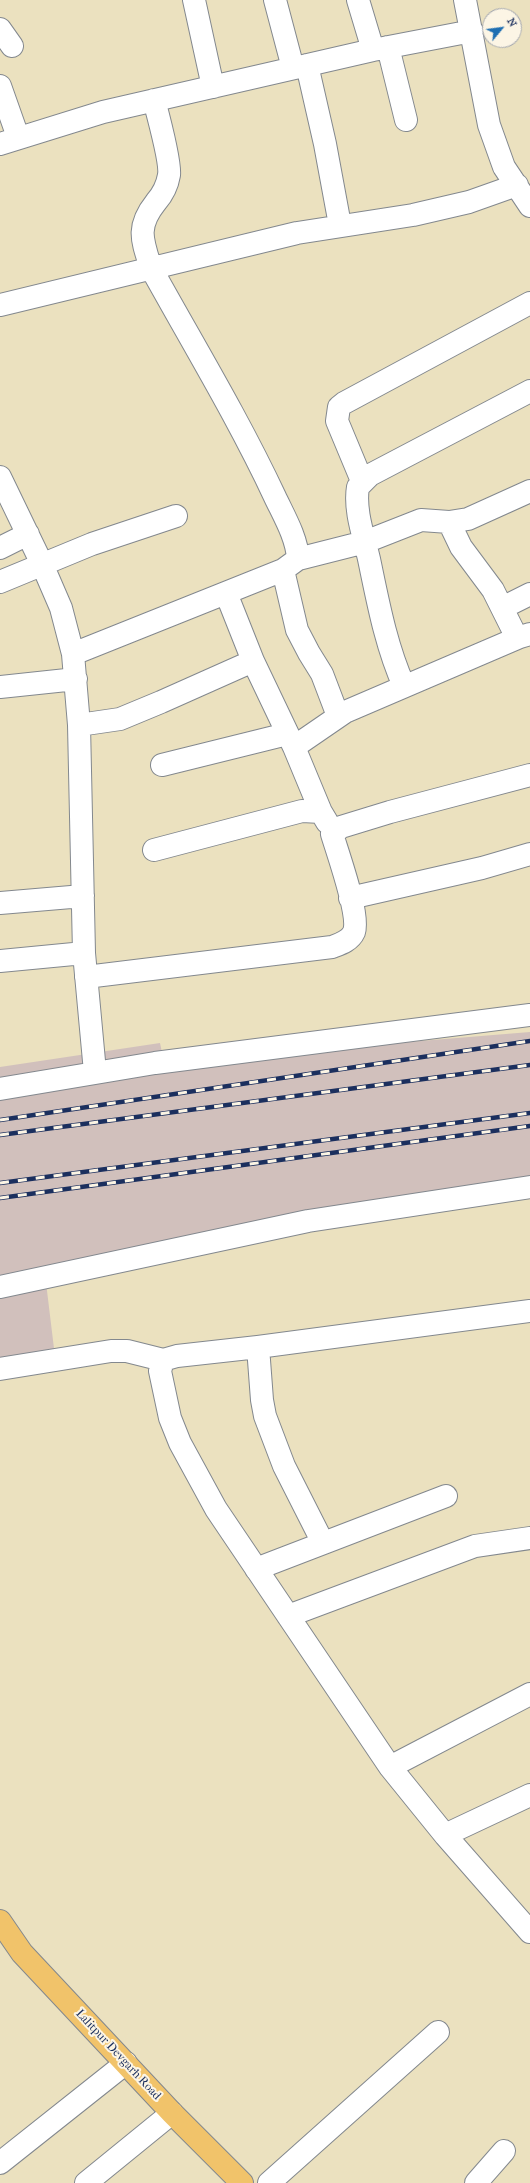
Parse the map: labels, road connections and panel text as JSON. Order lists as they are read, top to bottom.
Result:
{
  "streets": {
    "main road": ["Lalitpur Devgarh Road"]
  },
  "north": "top right"
}
